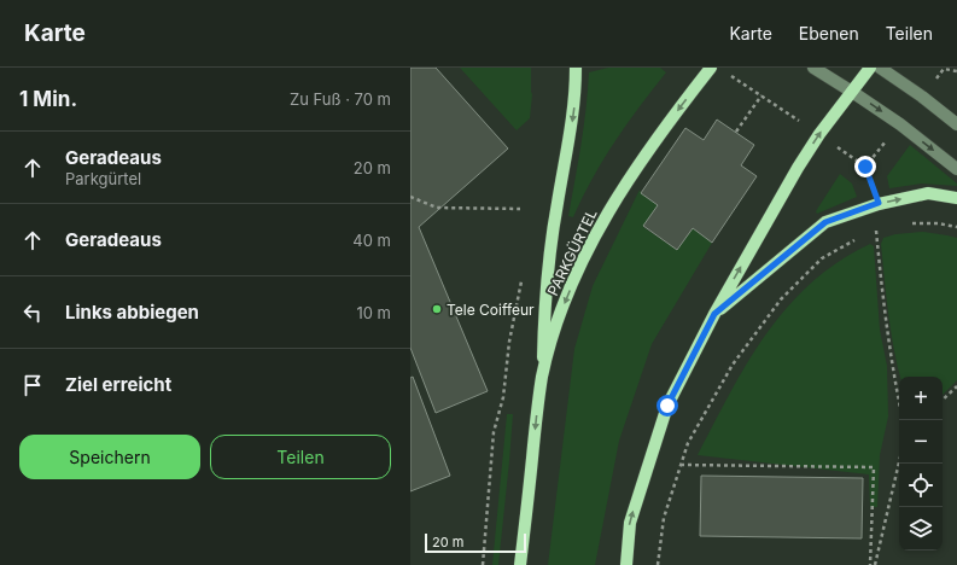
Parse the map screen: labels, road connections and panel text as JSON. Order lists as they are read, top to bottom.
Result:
{
  "streets": {
    "main road": ["PARKGÜRTEL"]
  },
  "places": ["Tele Coiffeur"],
  "scale_bar": "20 m",
  "page": {
    "header": "Karte",
    "nav": ["Karte", "Ebenen", "Teilen"],
    "heading": ["1 Min.", "Zu Fuß · 70 m"],
    "list": [
      ["Geradeaus", "Parkgürtel", "20 m"],
      ["Geradeaus", "40 m"],
      ["Links abbiegen", "10 m"],
      "Ziel erreicht"
    ],
    "map_buttons": ["+", "−"],
    "buttons": ["Speichern", "Teilen"],
    "scale": "20 m"
  }
}
